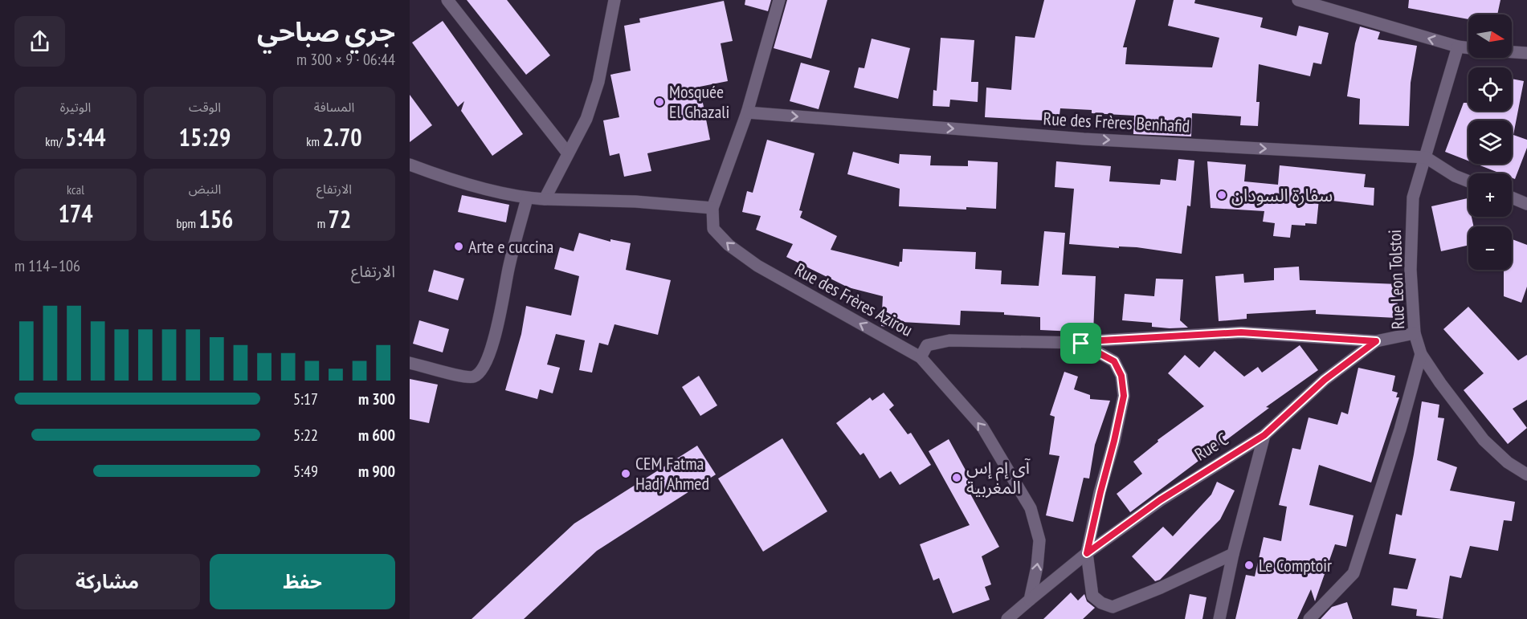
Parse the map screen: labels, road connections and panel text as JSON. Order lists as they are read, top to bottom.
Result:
{
  "streets": {
    "street": [
      "Rue des Frères Benhafid",
      "Rue Leon Tolstoi",
      "Rue des Frères Azirou",
      "Rue C"
    ]
  },
  "crossings": [
    ["Rue des Frères Benhafid", "Rue Leon Tolstoi"],
    ["Rue des Frères Benhafid", "Rue des Frères Azirou"],
    ["Rue Leon Tolstoi", "Rue C"],
    ["Rue des Frères Azirou", "Rue C"]
  ],
  "one_way": ["Rue des Frères Benhafid", "Rue des Frères Azirou"],
  "places": [
    "Mosquée El Ghazali",
    "سفارة السودان",
    "Arte e cuccina",
    "CEM Fatma Hadj Ahmed",
    "آي إم إس المغربية",
    "Le Comptoir"
  ],
  "north": "right",
  "page": {
    "heading": ["جري صباحي", "06:44 · 9 × 300 m"],
    "map_buttons": ["+", "−"],
    "stats": [
      ["المسافة", "2.70 km"],
      ["الوقت", "15:29"],
      ["الوتيرة", "5:44 /km"],
      ["الارتفاع", "72 m"],
      ["النبض", "156 bpm"],
      ["kcal", "174"]
    ],
    "chart": ["الارتفاع", "106–114 m"],
    "list": [
      {
        "name": "300 m",
        "note": "5:17"
      },
      {
        "name": "600 m",
        "note": "5:22"
      },
      {
        "name": "900 m",
        "note": "5:49"
      }
    ],
    "buttons": ["حفظ", "مشاركة"]
  }
}
